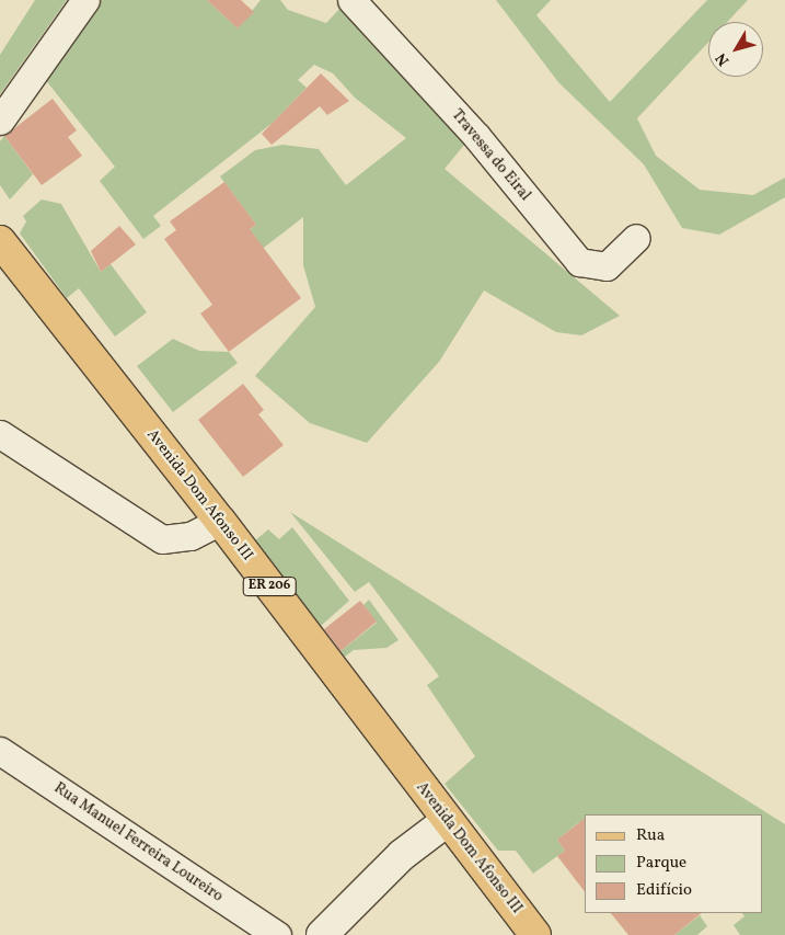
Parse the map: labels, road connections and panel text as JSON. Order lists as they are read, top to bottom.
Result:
{
  "streets": {
    "main road": ["Avenida Dom Afonso III", "ER 206"],
    "street": ["Travessa do Eiral", "Rua Manuel Ferreira Loureiro"]
  },
  "legend": ["Rua", "Parque", "Edifício"],
  "north": "bottom left"
}
